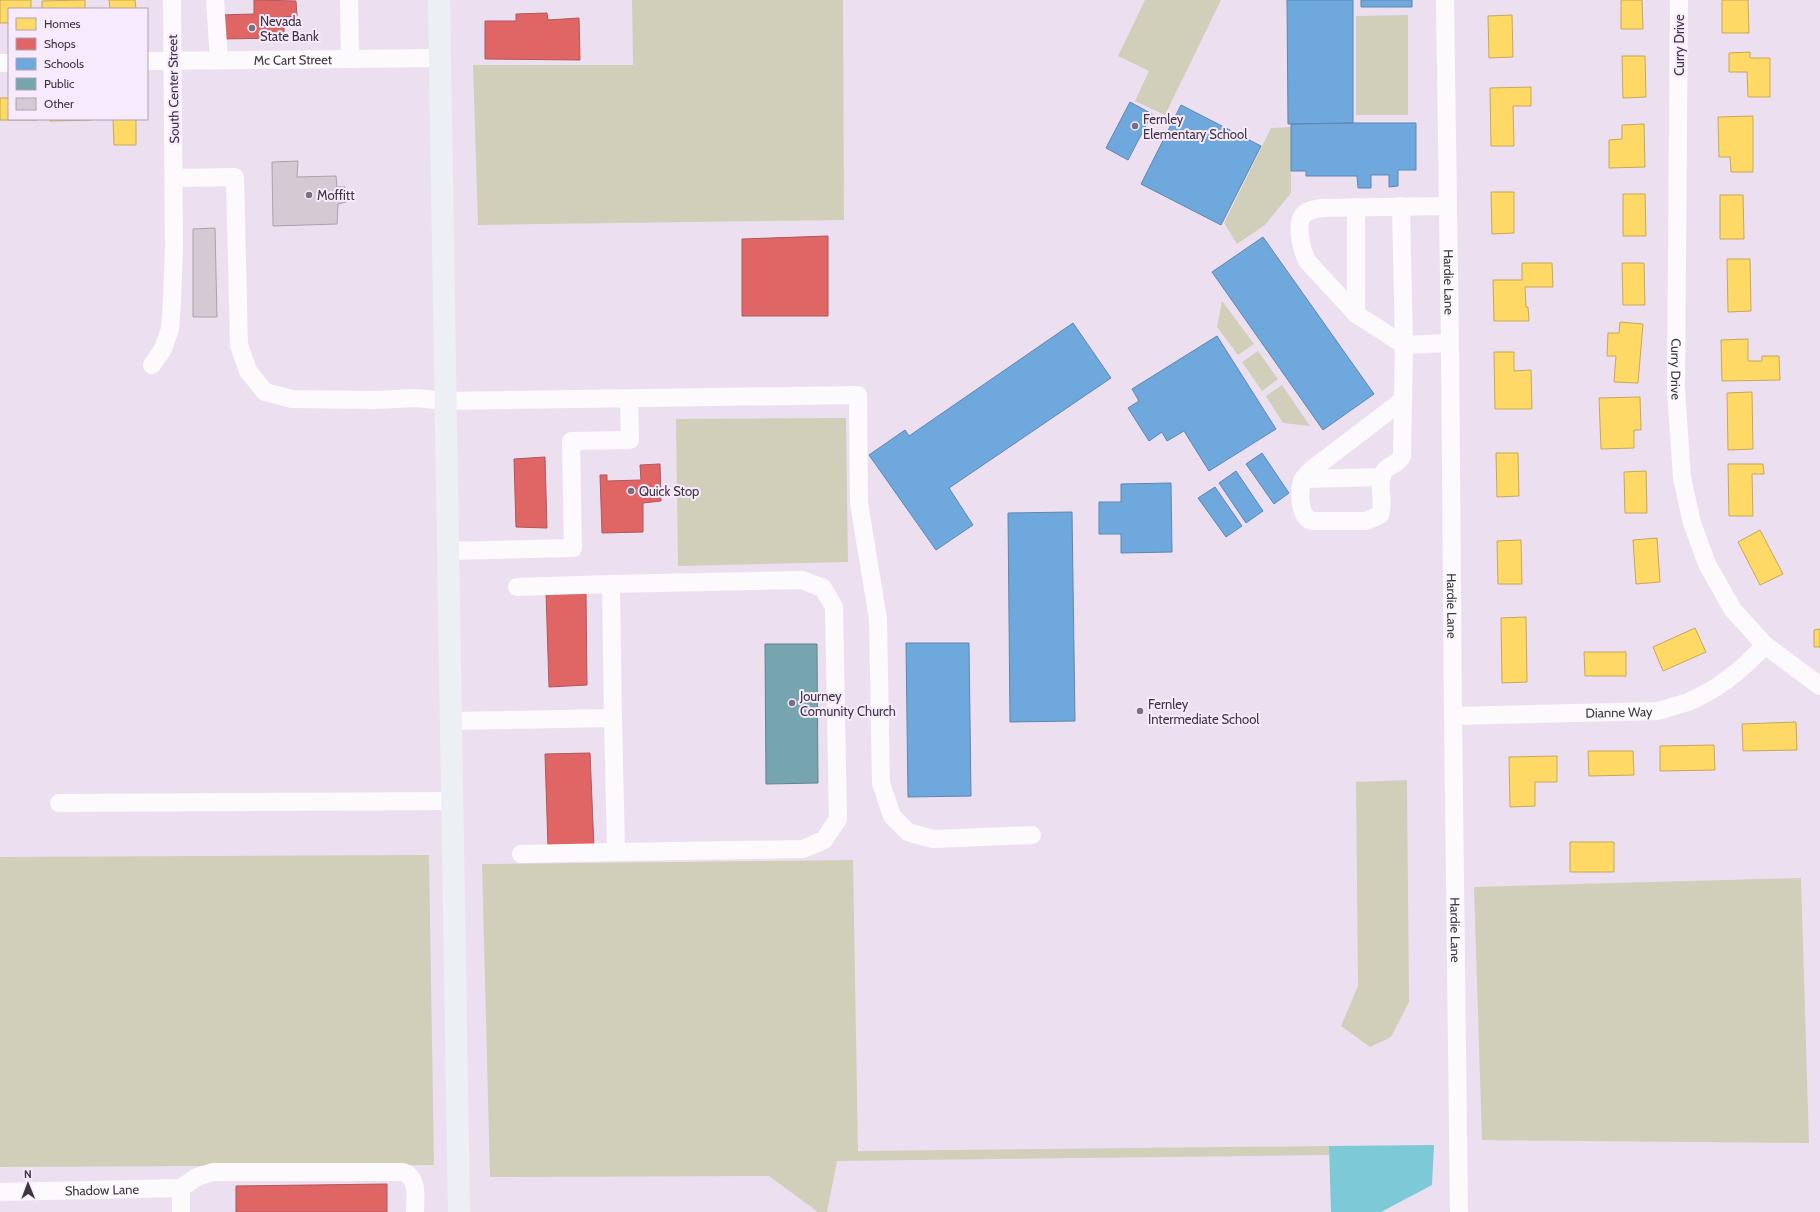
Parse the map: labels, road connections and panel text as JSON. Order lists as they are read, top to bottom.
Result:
{
  "streets": {
    "street": [
      "Curry Drive",
      "Mc Cart Street",
      "South Center Street",
      "Hardie Lane",
      "Dianne Way",
      "Shadow Lane"
    ]
  },
  "crossings": [
    ["Curry Drive", "Dianne Way"],
    ["Mc Cart Street", "South Center Street"],
    ["Hardie Lane", "Dianne Way"]
  ],
  "places": [
    "Nevada State Bank",
    "Fernley Elementary School",
    "Moffitt",
    "Quick Stop",
    "Journey Comunity Church",
    "Fernley Intermediate School"
  ],
  "legend": [
    "Homes",
    "Shops",
    "Schools",
    "Public",
    "Other"
  ],
  "north": "top"
}
